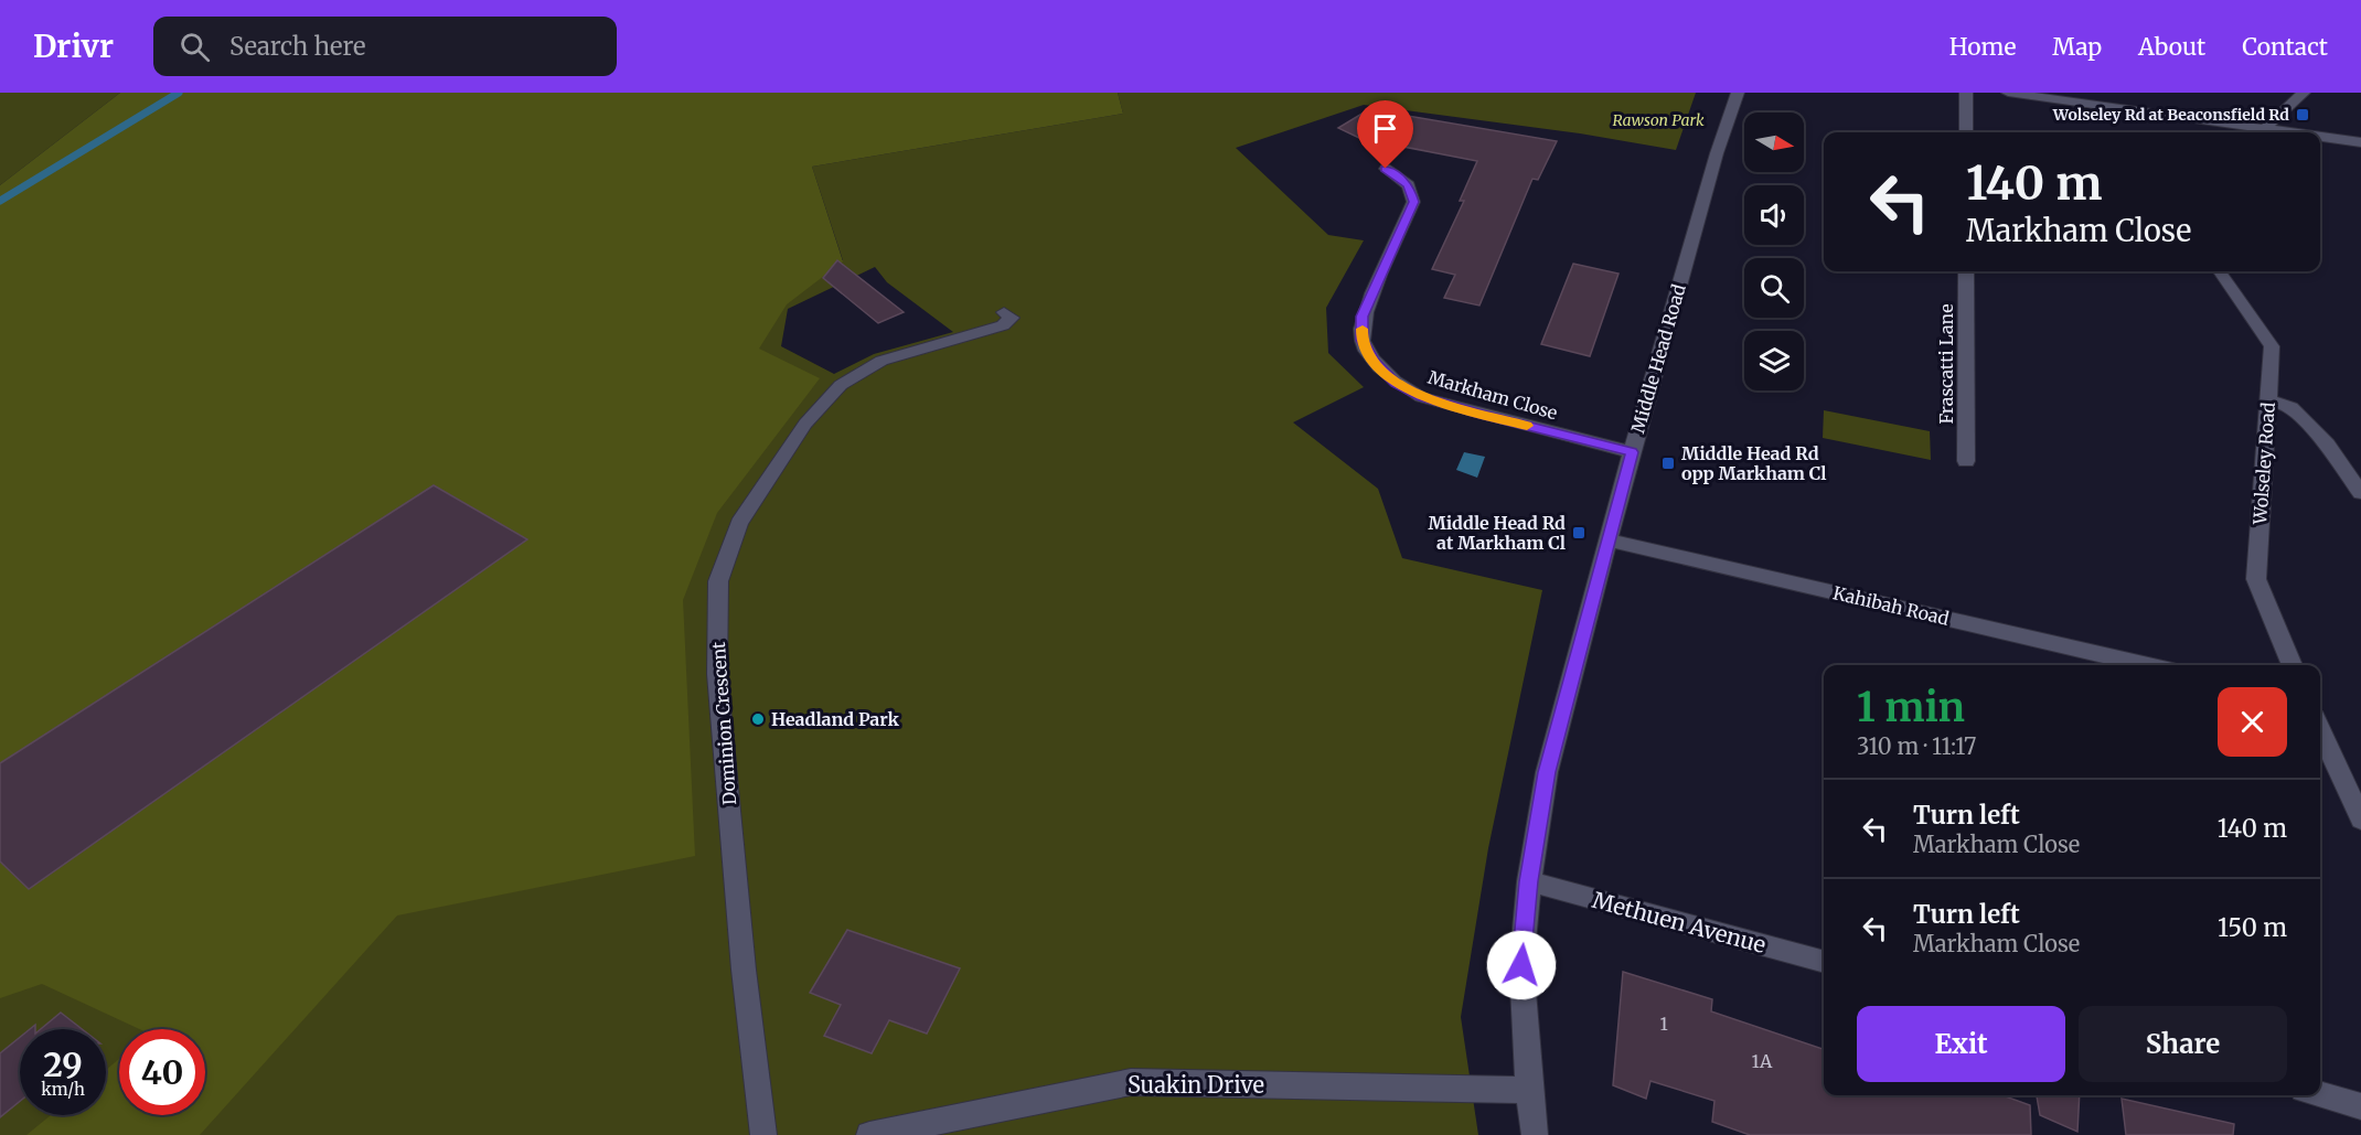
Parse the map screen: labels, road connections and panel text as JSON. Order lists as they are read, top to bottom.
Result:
{
  "streets": {
    "street": [
      "Middle Head Road",
      "Frascatti Lane",
      "Markham Close",
      "Wolseley Road",
      "Kahibah Road",
      "Dominion Crescent",
      "Methuen Avenue",
      "Suakin Drive"
    ]
  },
  "crossings": [
    ["Middle Head Road", "Markham Close"],
    ["Middle Head Road", "Kahibah Road"],
    ["Middle Head Road", "Methuen Avenue"],
    ["Middle Head Road", "Suakin Drive"]
  ],
  "parks": ["Rawson Park"],
  "places": {
    "transit": ["Wolseley Rd at Beaconsfield Rd", "Middle Head Rd opp Markham Cl", "Middle Head Rd at Markham Cl"],
    "other": ["Headland Park"]
  },
  "house_numbers": ["1", "1A"],
  "north": "right",
  "page": {
    "header": "Drivr",
    "search": "Search here",
    "nav": [
      "Home",
      "Map",
      "About",
      "Contact"
    ],
    "turn": ["140 m", "Markham Close"],
    "heading": ["1 min", "310 m · 11:17"],
    "list": [
      {
        "name": "Turn left",
        "note": "Markham Close",
        "value": "140 m"
      },
      {
        "name": "Turn left",
        "note": "Markham Close",
        "value": "150 m"
      }
    ],
    "buttons": ["Exit", "Share"],
    "speed": "29 km/h",
    "limit": "40"
  }
}
